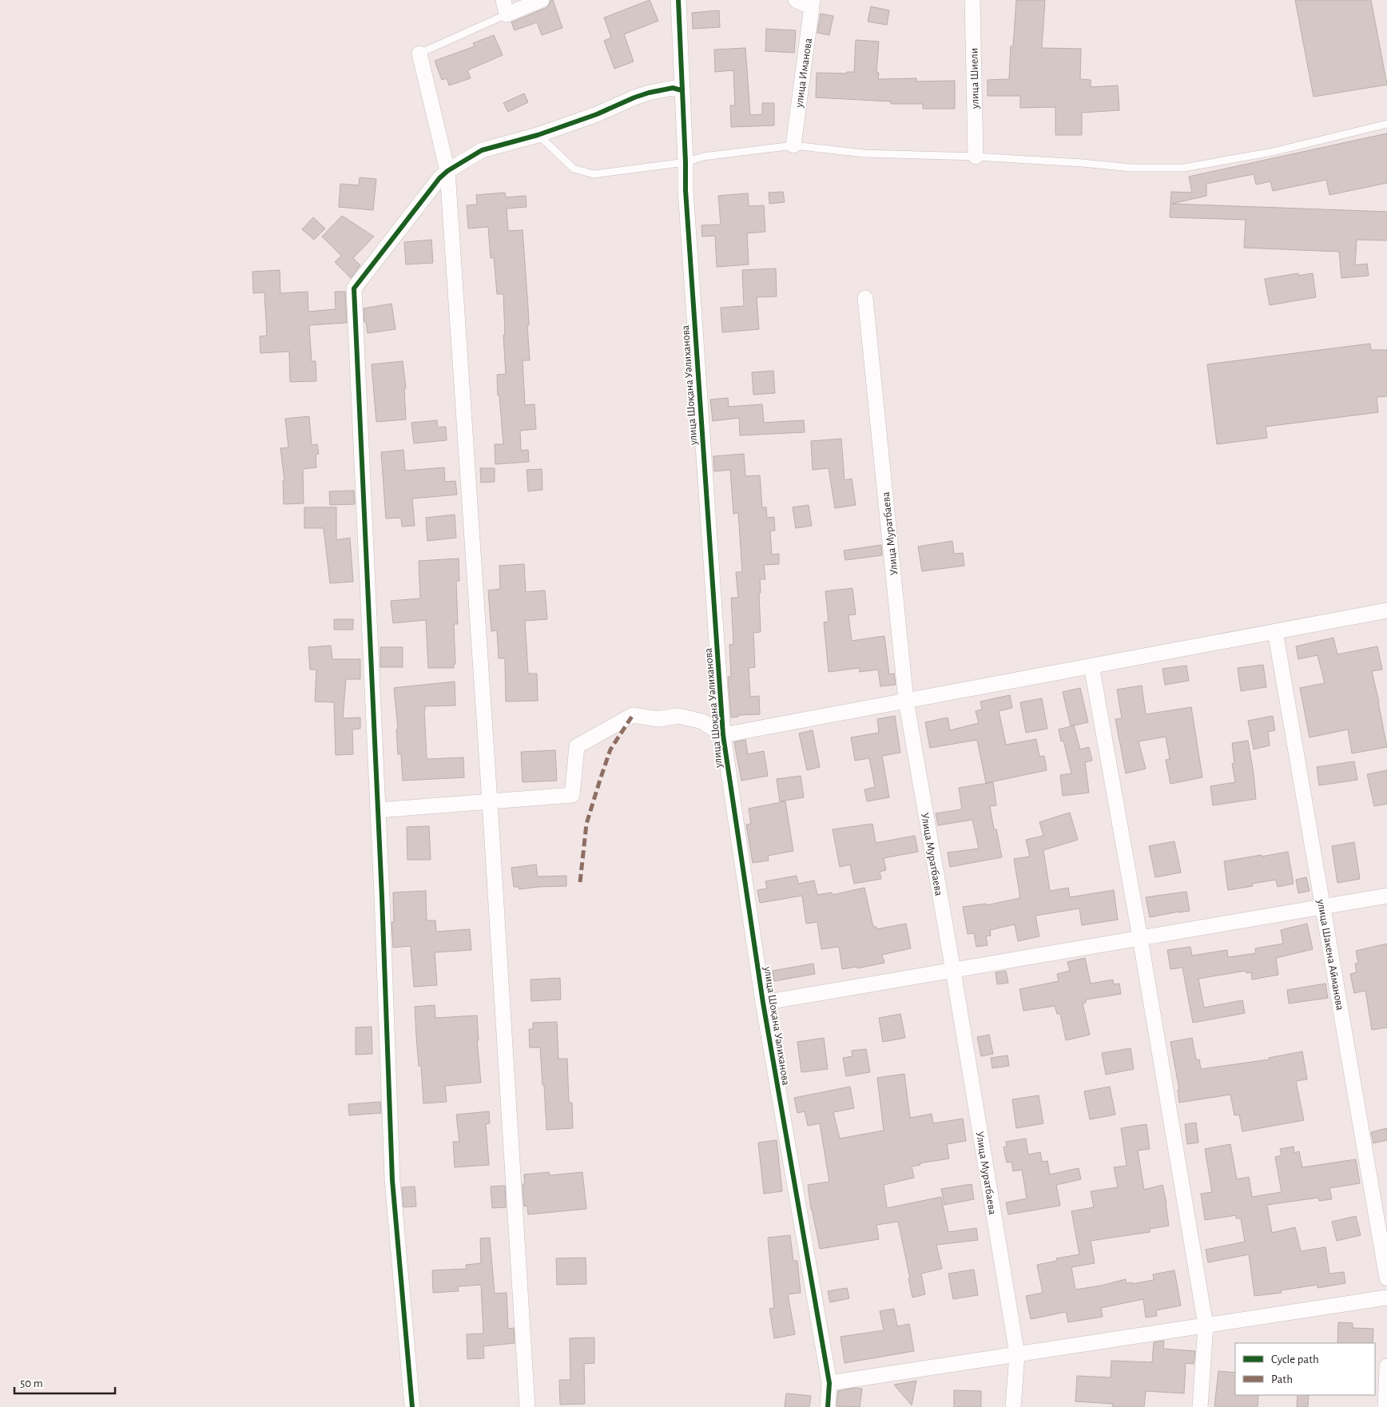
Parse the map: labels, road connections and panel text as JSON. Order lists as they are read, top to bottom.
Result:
{
  "streets": {
    "street": [
      "улица Иманова",
      "улица Шиели",
      "улица Шоқана Уәлиханова",
      "Улица Муратбаева",
      "улица Шакена Айманова"
    ]
  },
  "legend": ["Cycle path", "Path"],
  "scale_bar": "50 m"
}
